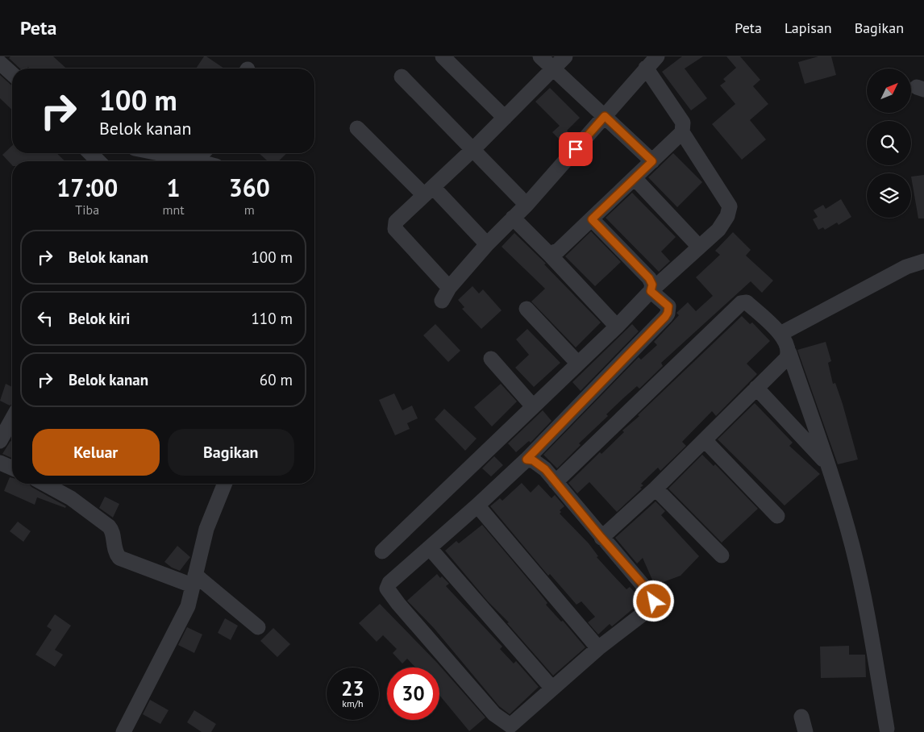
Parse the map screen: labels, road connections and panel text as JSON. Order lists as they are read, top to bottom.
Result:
{
  "north": "top right",
  "page": {
    "header": "Peta",
    "nav": ["Peta", "Lapisan", "Bagikan"],
    "turn": ["100 m", "Belok kanan"],
    "eta": [
      "17:00",
      "Tiba",
      "1",
      "mnt",
      "360",
      "m"
    ],
    "list": [
      {
        "name": "Belok kanan",
        "value": "100 m"
      },
      {
        "name": "Belok kiri",
        "value": "110 m"
      },
      {
        "name": "Belok kanan",
        "value": "60 m"
      }
    ],
    "buttons": ["Keluar", "Bagikan"],
    "speed": "23 km/h",
    "limit": "30"
  }
}
